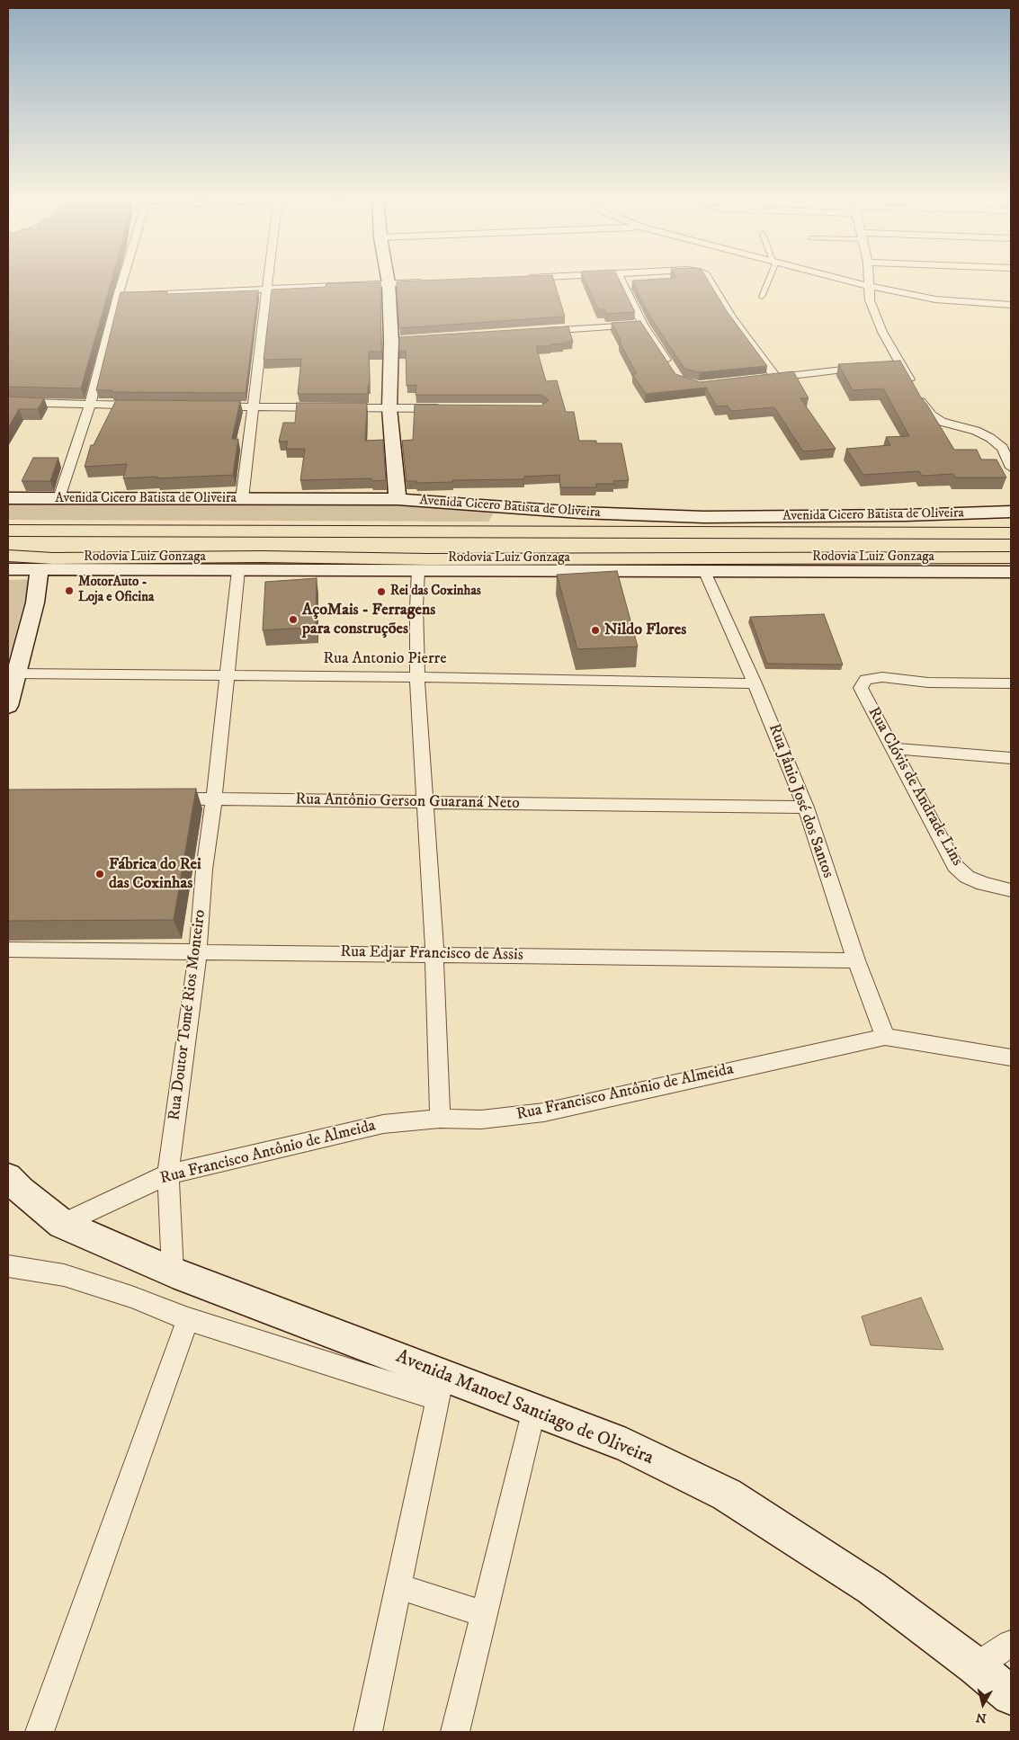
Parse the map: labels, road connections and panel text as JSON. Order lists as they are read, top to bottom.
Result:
{
  "streets": {
    "highway": ["Rodovia Luiz Gonzaga"],
    "main road": ["Avenida Cicero Batista de Oliveira", "Avenida Manoel Santiago de Oliveira"],
    "street": [
      "Rua Antonio Pierre",
      "Rua Clóvis de Andrade Lins",
      "Rua Jânio José dos Santos",
      "Rua Antônio Gerson Guaraná Neto",
      "Rua Edjar Francisco de Assis",
      "Rua Doutor Tomé Rios Monteiro",
      "Rua Francisco Antônio de Almeida"
    ]
  },
  "crossings": [
    ["Rua Antonio Pierre", "Rua Jânio José dos Santos"],
    ["Rua Antonio Pierre", "Rua Doutor Tomé Rios Monteiro"],
    ["Rua Jânio José dos Santos", "Rua Antônio Gerson Guaraná Neto"],
    ["Rua Jânio José dos Santos", "Rua Edjar Francisco de Assis"],
    ["Rua Jânio José dos Santos", "Rua Francisco Antônio de Almeida"],
    ["Rua Antônio Gerson Guaraná Neto", "Rua Doutor Tomé Rios Monteiro"],
    ["Rua Edjar Francisco de Assis", "Rua Doutor Tomé Rios Monteiro"],
    ["Rua Doutor Tomé Rios Monteiro", "Rua Francisco Antônio de Almeida"],
    ["Rua Doutor Tomé Rios Monteiro", "Avenida Manoel Santiago de Oliveira"],
    ["Rua Francisco Antônio de Almeida", "Avenida Manoel Santiago de Oliveira"]
  ],
  "places": [
    "MotorAuto - Loja e Oficina",
    "Rei das Coxinhas",
    "AçoMais - Ferragens para construções",
    "Nildo Flores",
    "Fábrica do Rei das Coxinhas"
  ],
  "north": "bottom"
}
